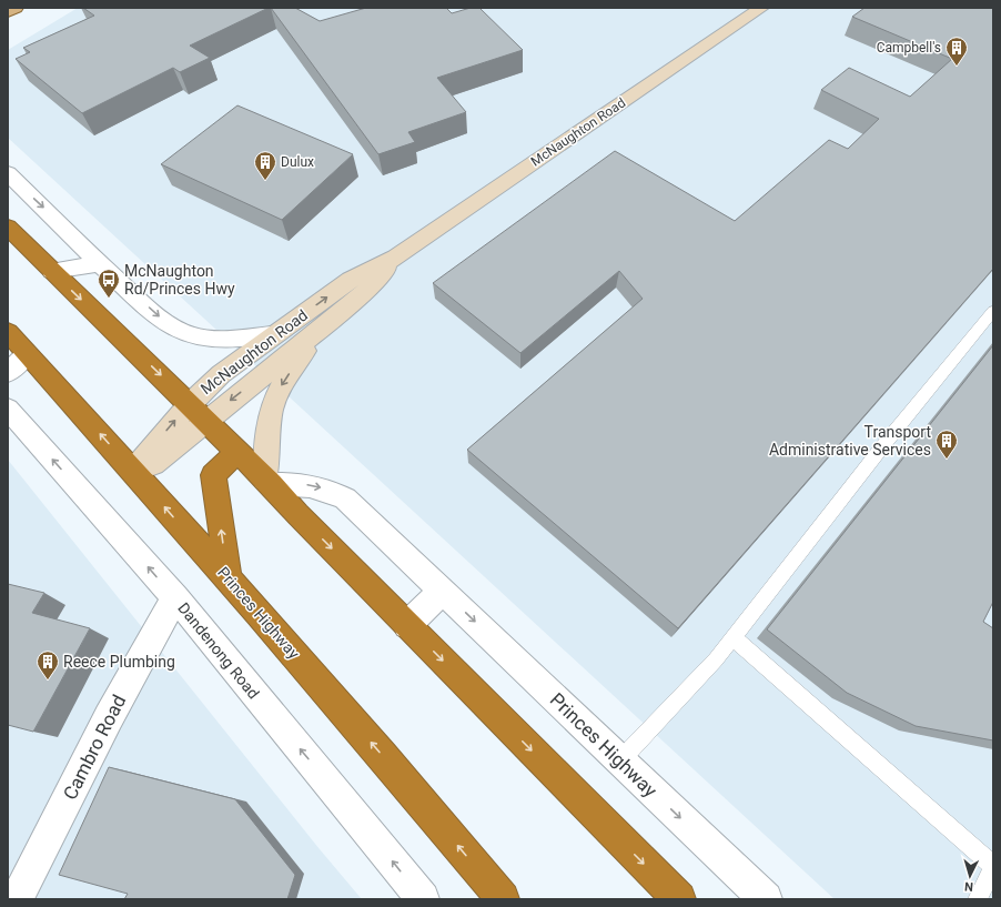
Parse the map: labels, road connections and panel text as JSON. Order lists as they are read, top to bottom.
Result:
{
  "streets": {
    "highway": ["Princes Highway"],
    "main road": ["McNaughton Road"],
    "street": ["Dandenong Road", "Cambro Road"]
  },
  "crossings": [
    ["McNaughton Road", "Princes Highway"],
    ["Dandenong Road", "Cambro Road"]
  ],
  "one_way": ["Dandenong Road"],
  "places": {
    "building": [
      "Campbell's",
      "Dulux",
      "Transport Administrative Services",
      "Reece Plumbing"
    ],
    "bus stop": ["McNaughton Rd/Princes Hwy"]
  },
  "north": "bottom"
}
